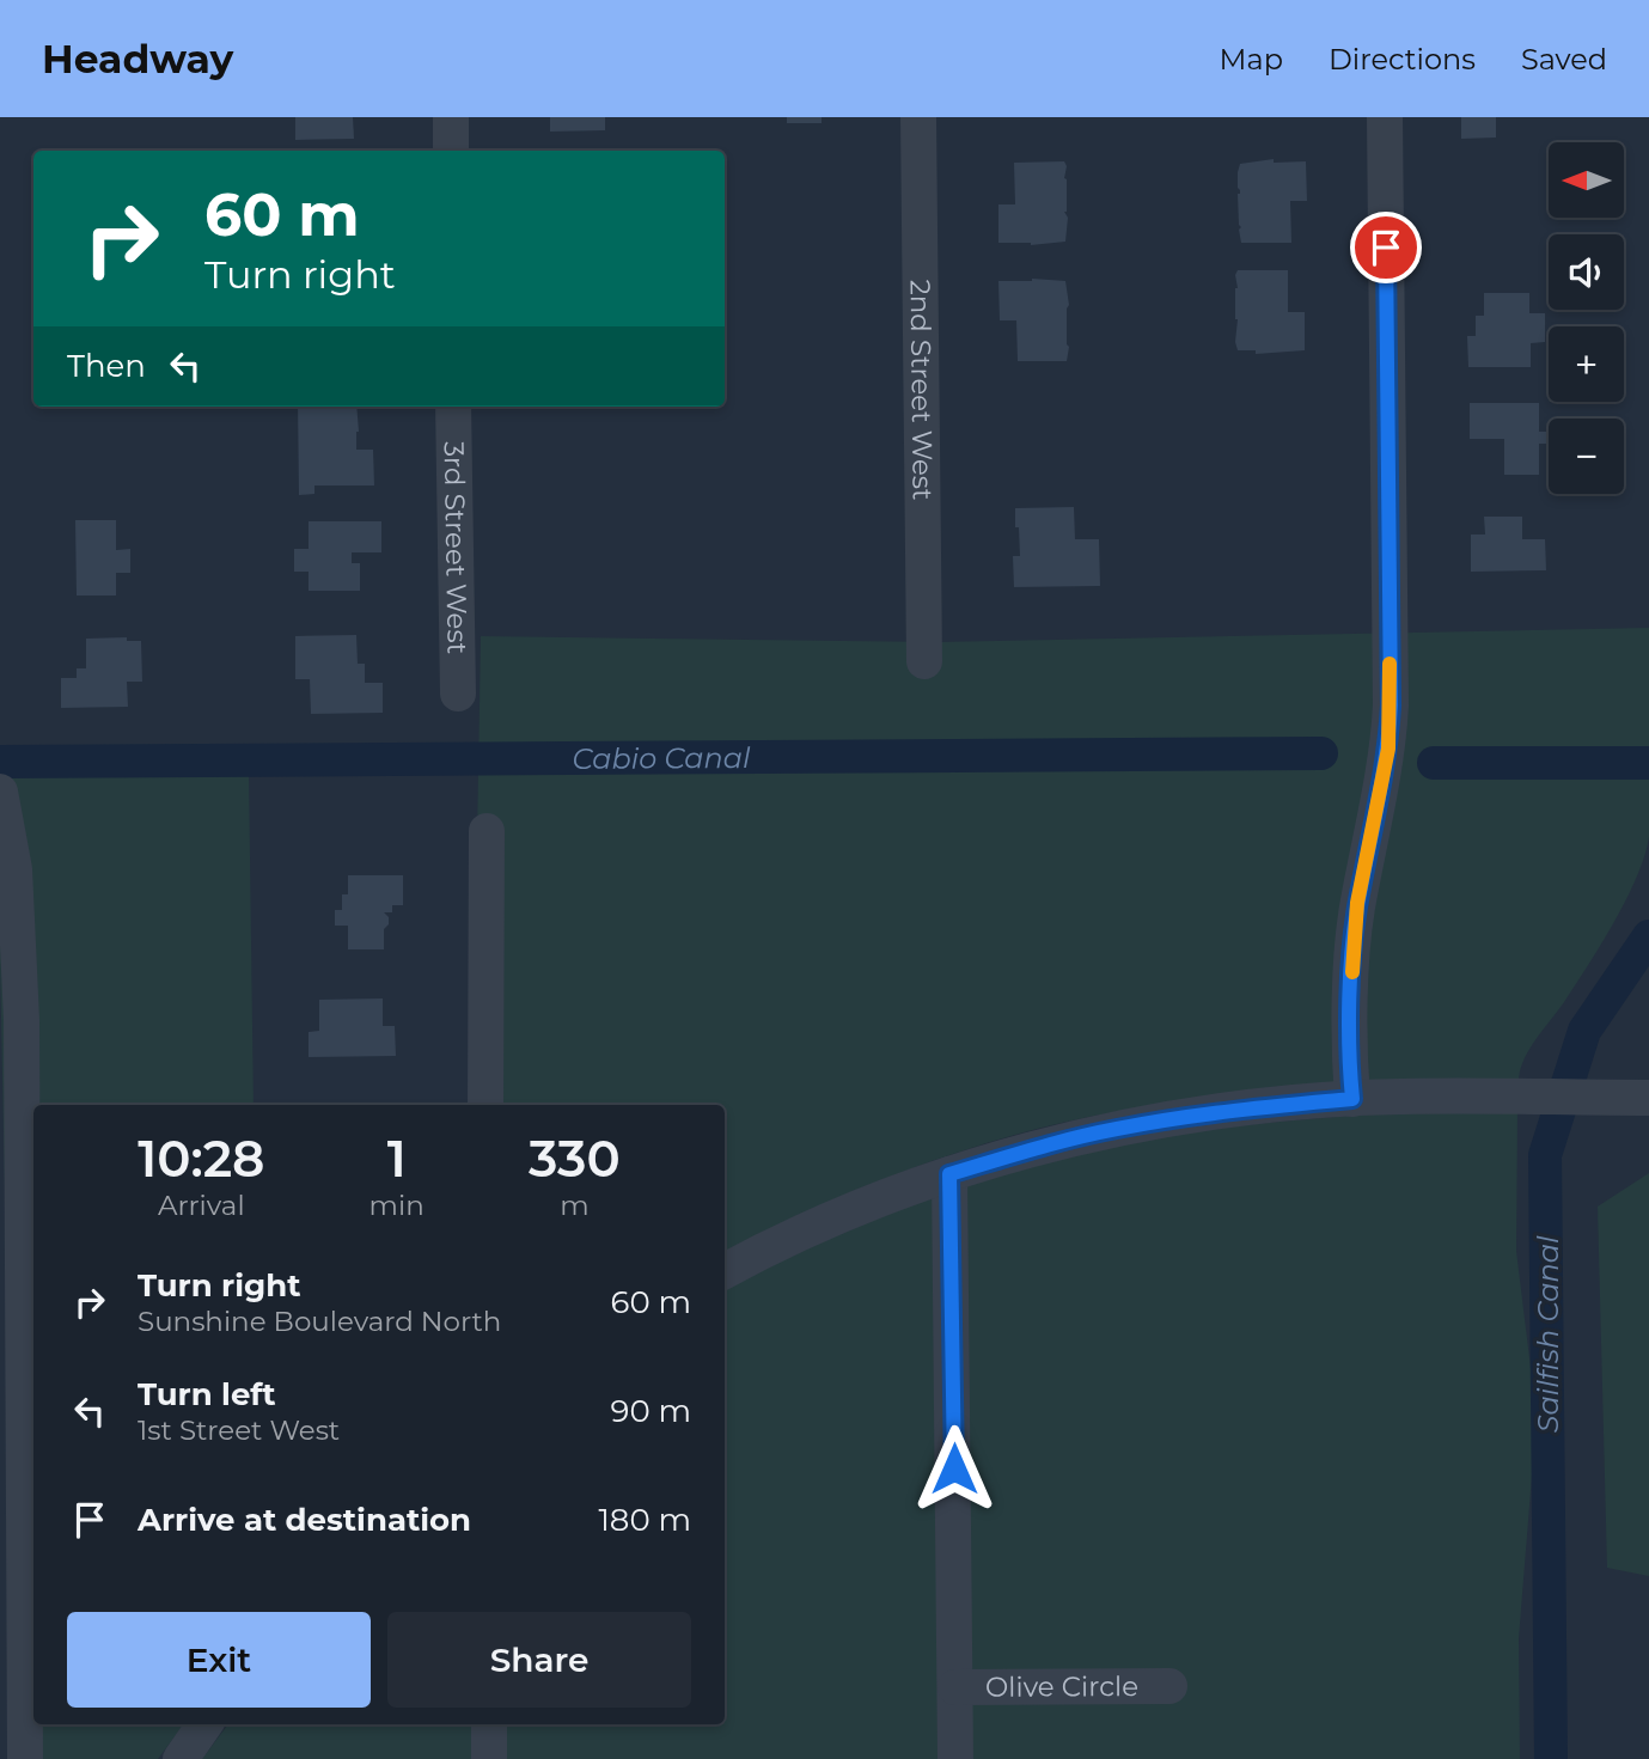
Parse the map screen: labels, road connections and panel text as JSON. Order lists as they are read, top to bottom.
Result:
{
  "streets": {
    "street": ["2nd Street West", "3rd Street West", "Olive Circle"]
  },
  "water": ["Cabio Canal", "Sailfish Canal"],
  "north": "left",
  "page": {
    "header": "Headway",
    "nav": ["Map", "Directions", "Saved"],
    "map_buttons": ["+", "−"],
    "turn": ["60 m", "Turn right"],
    "then": "Then",
    "eta": [
      "10:28",
      "Arrival",
      "1",
      "min",
      "330",
      "m"
    ],
    "list": [
      {
        "name": "Turn right",
        "note": "Sunshine Boulevard North",
        "value": "60 m"
      },
      {
        "name": "Turn left",
        "note": "1st Street West",
        "value": "90 m"
      },
      {
        "name": "Arrive at destination",
        "value": "180 m"
      }
    ],
    "buttons": ["Exit", "Share"]
  }
}
